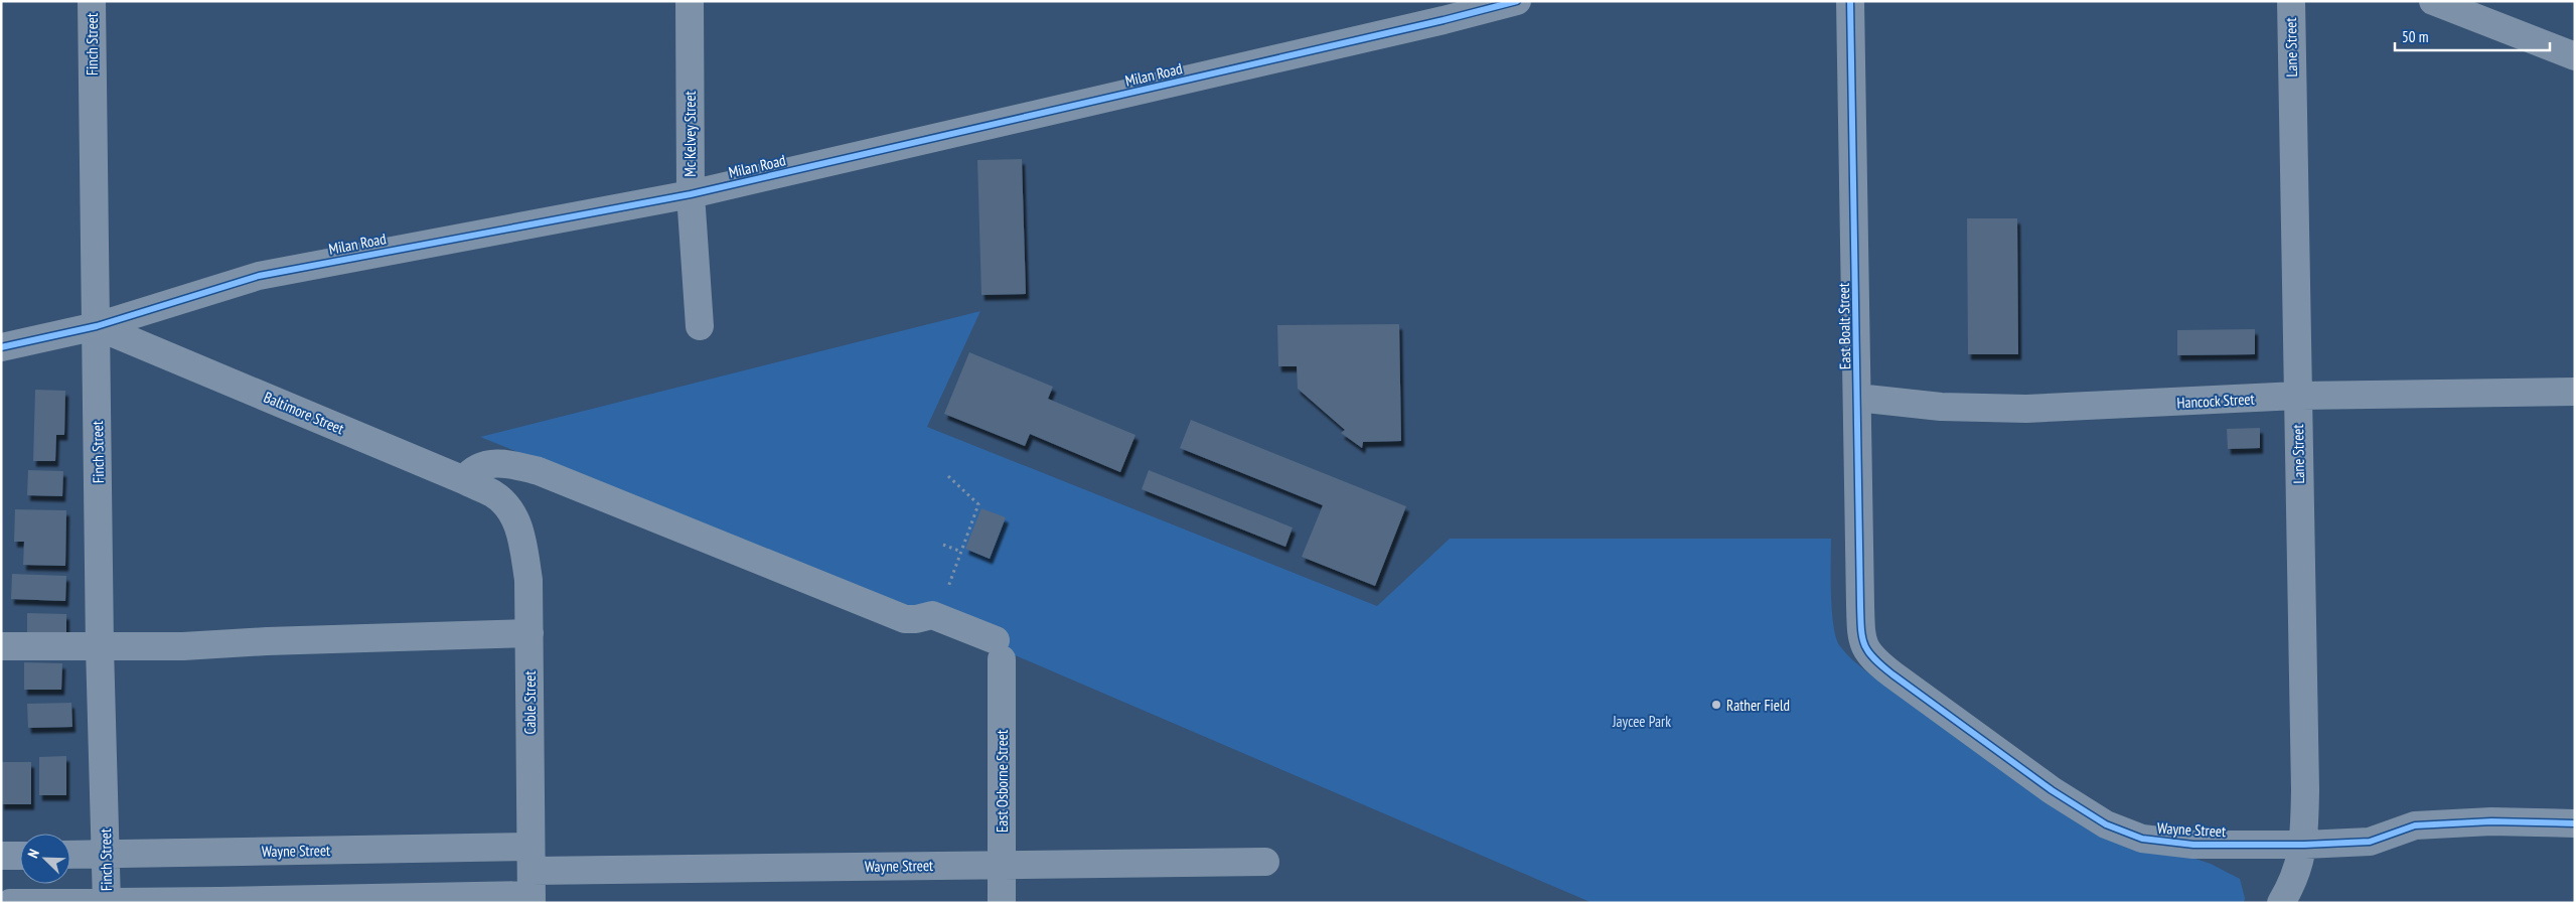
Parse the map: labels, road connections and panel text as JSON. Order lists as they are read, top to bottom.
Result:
{
  "streets": {
    "street": [
      "Finch Street",
      "Lane Street",
      "Milan Road",
      "Mc Kelvey Street",
      "East Boalt Street",
      "Hancock Street",
      "Baltimore Street",
      "Cable Street",
      "East Osborne Street",
      "Wayne Street"
    ]
  },
  "crossings": [
    ["Finch Street", "Milan Road"],
    ["Finch Street", "Baltimore Street"],
    ["Finch Street", "Wayne Street"],
    ["Lane Street", "Hancock Street"],
    ["Lane Street", "Wayne Street"],
    ["Milan Road", "Mc Kelvey Street"],
    ["Milan Road", "Baltimore Street"],
    ["East Boalt Street", "Hancock Street"],
    ["East Boalt Street", "Wayne Street"],
    ["Baltimore Street", "Cable Street"],
    ["Baltimore Street", "East Osborne Street"],
    ["Cable Street", "Wayne Street"],
    ["East Osborne Street", "Wayne Street"]
  ],
  "parks": ["Jaycee Park"],
  "places": ["Rather Field"],
  "scale_bar": "50 m",
  "north": "top left"
}
